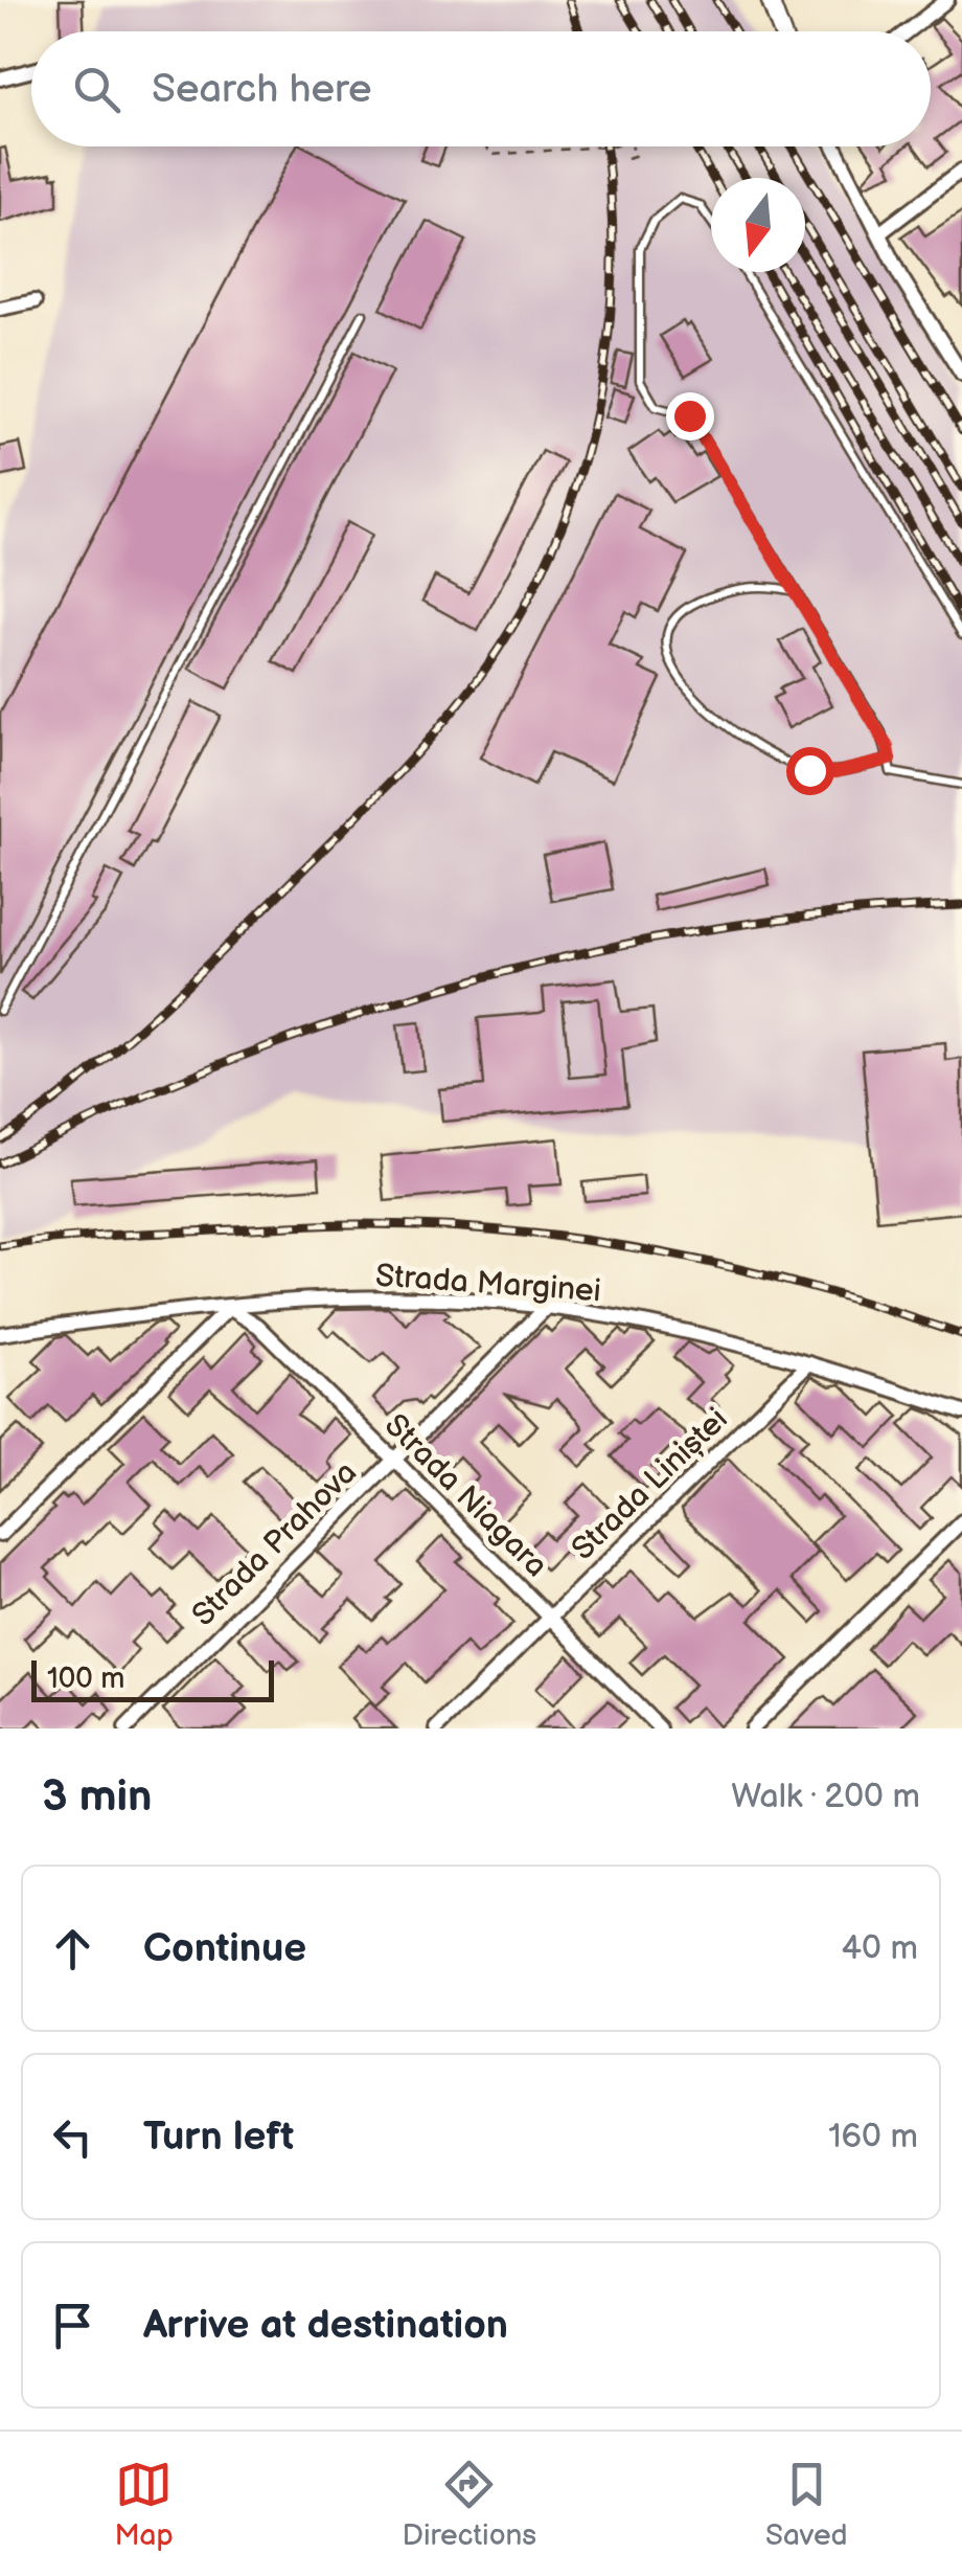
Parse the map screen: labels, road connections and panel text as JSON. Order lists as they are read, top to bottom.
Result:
{
  "streets": {
    "street": [
      "Strada Marginei",
      "Strada Liniștei",
      "Strada Niagara",
      "Strada Prahova"
    ]
  },
  "crossings": [
    ["Strada Marginei", "Strada Liniștei"],
    ["Strada Marginei", "Strada Niagara"],
    ["Strada Marginei", "Strada Prahova"],
    ["Strada Liniștei", "Strada Niagara"],
    ["Strada Niagara", "Strada Prahova"]
  ],
  "scale_bar": "100 m",
  "north": "bottom",
  "page": {
    "search": "Search here",
    "scale": "100 m",
    "heading": ["3 min", "Walk · 200 m"],
    "list": [
      ["Continue", "40 m"],
      ["Turn left", "160 m"],
      "Arrive at destination"
    ],
    "nav": ["Map", "Directions", "Saved"]
  }
}
